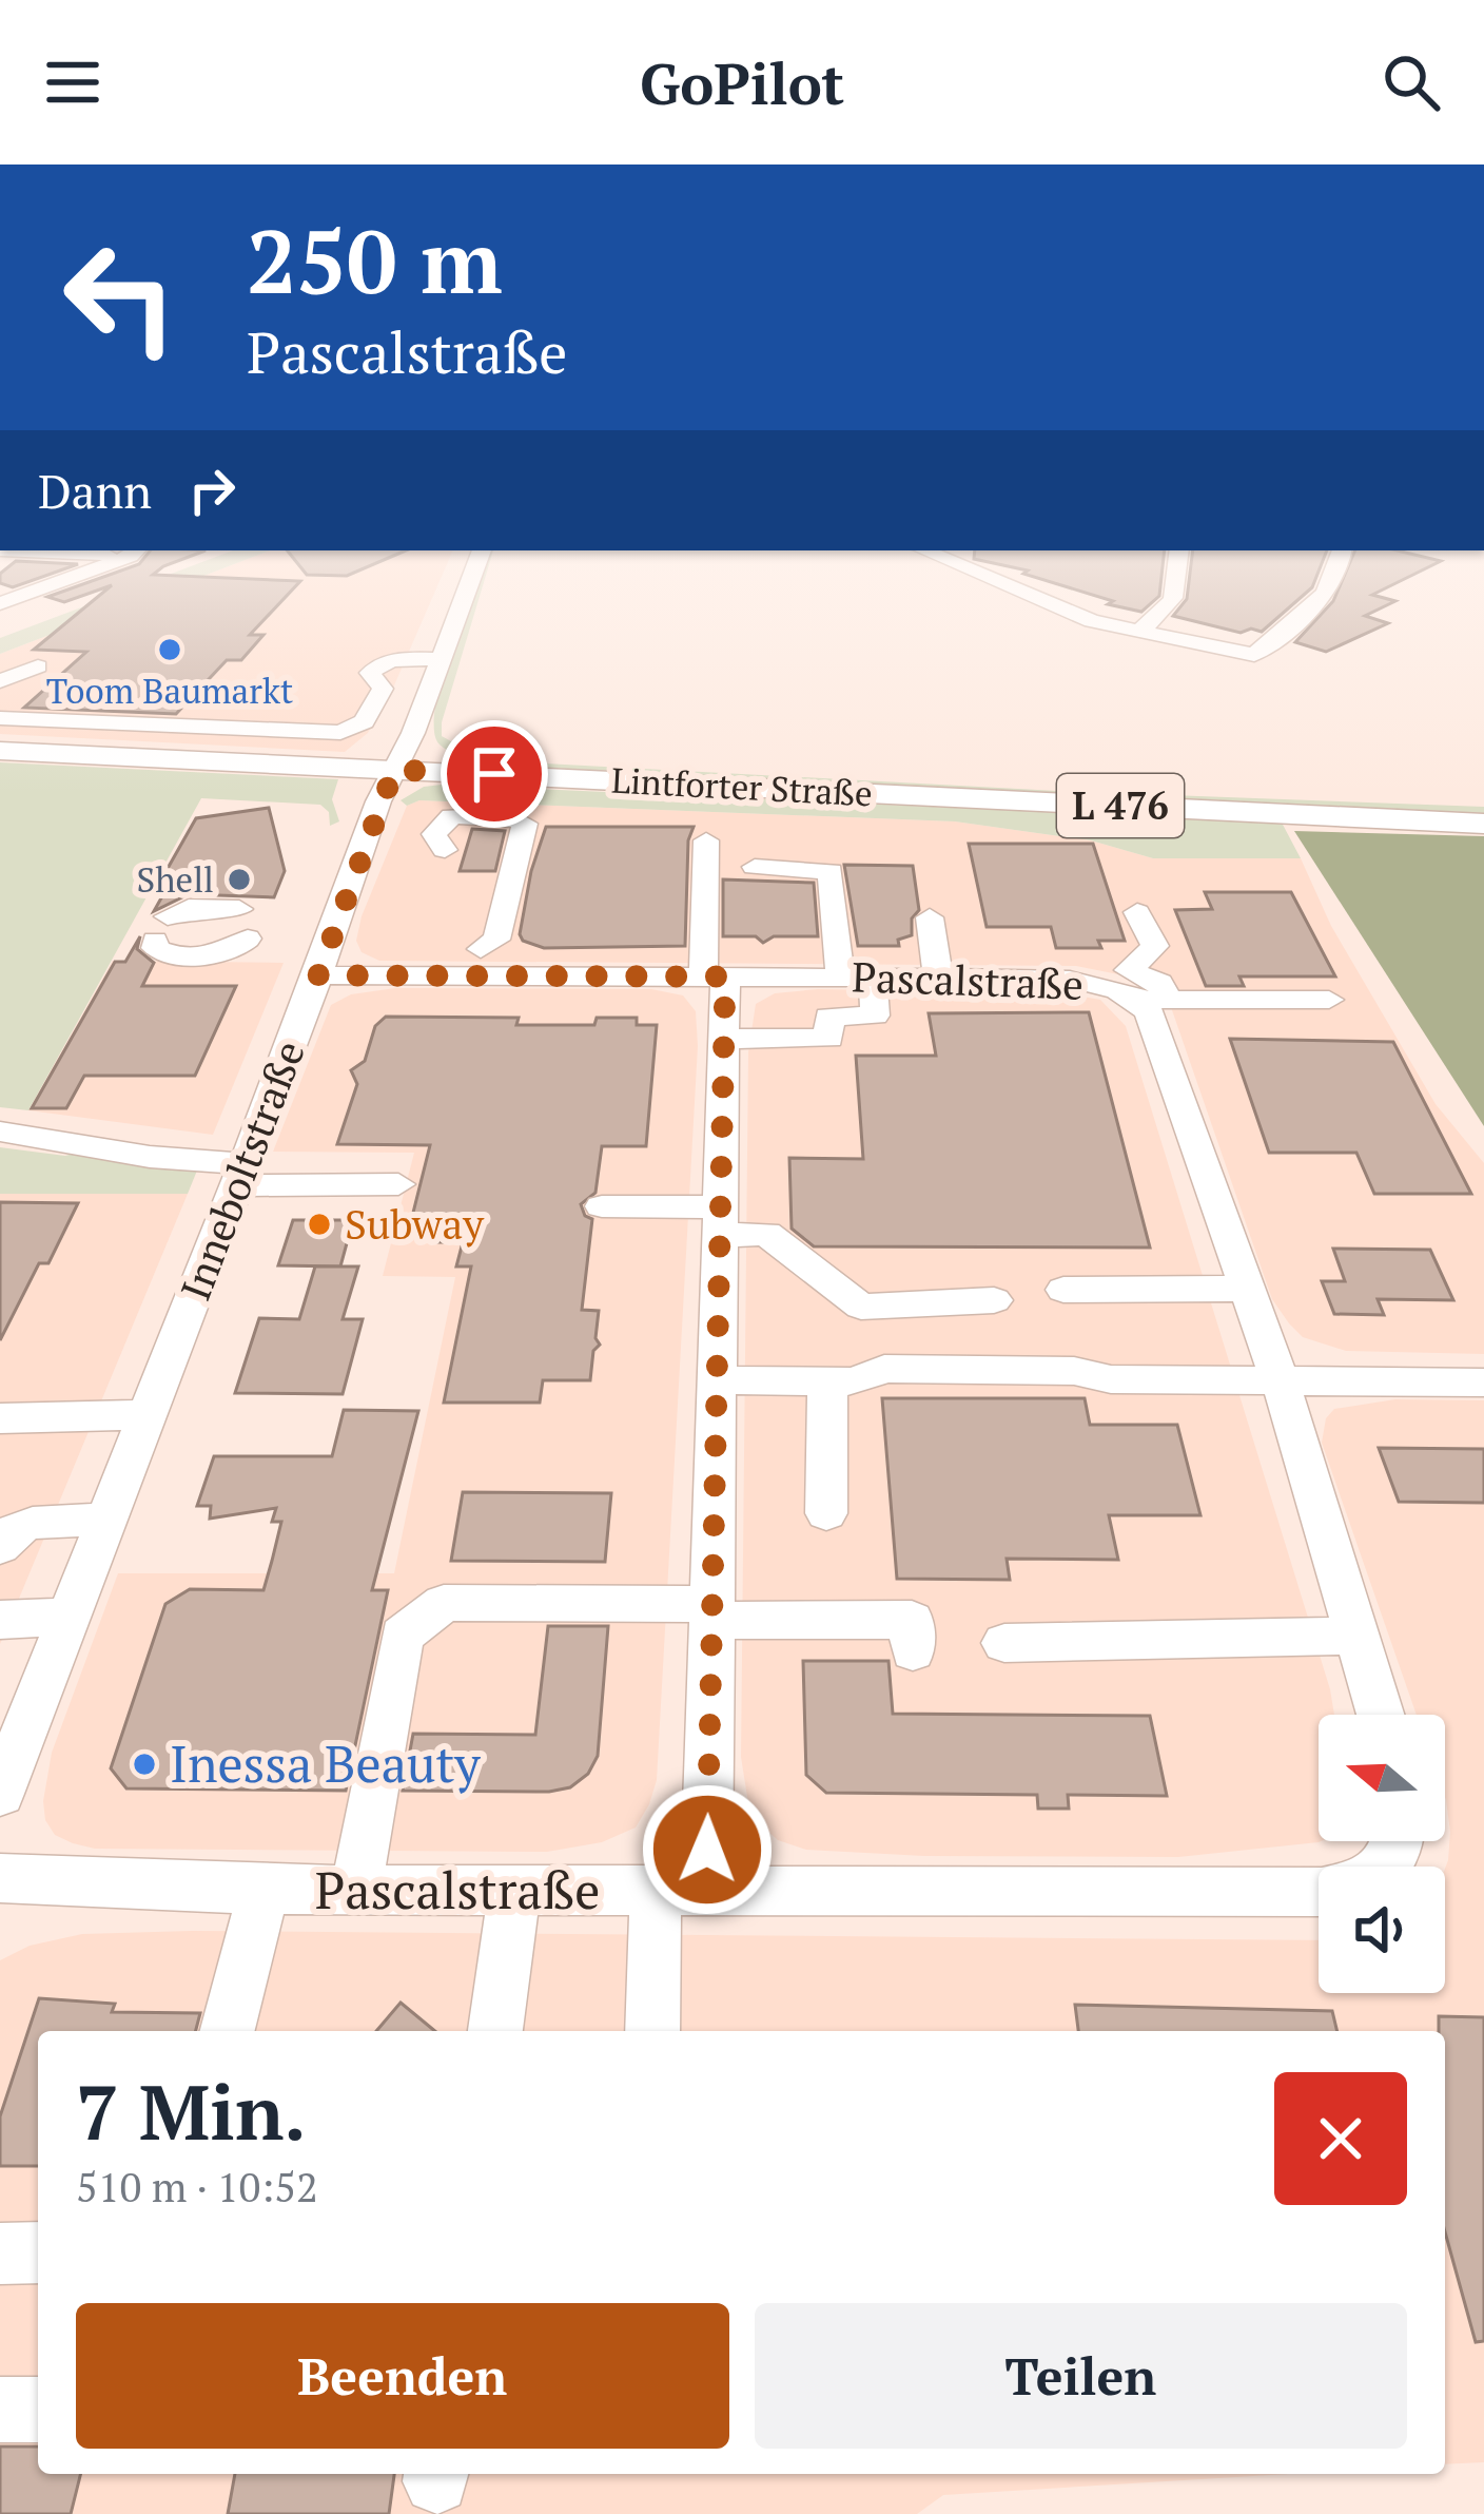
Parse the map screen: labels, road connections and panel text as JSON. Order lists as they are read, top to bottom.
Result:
{
  "streets": {
    "main road": ["Lintforter Straße", "L 476"],
    "street": ["Pascalstraße", "Inneboltstraße"]
  },
  "crossings": [
    ["Lintforter Straße", "Inneboltstraße"],
    ["Pascalstraße", "Inneboltstraße"]
  ],
  "places": [
    "Toom Baumarkt",
    "Shell",
    "Subway",
    "Inessa Beauty"
  ],
  "north": "left",
  "page": {
    "header": "GoPilot",
    "turn": ["250 m", "Pascalstraße"],
    "then": "Dann",
    "heading": ["7 Min.", "510 m · 10:52"],
    "buttons": ["Beenden", "Teilen"]
  }
}
